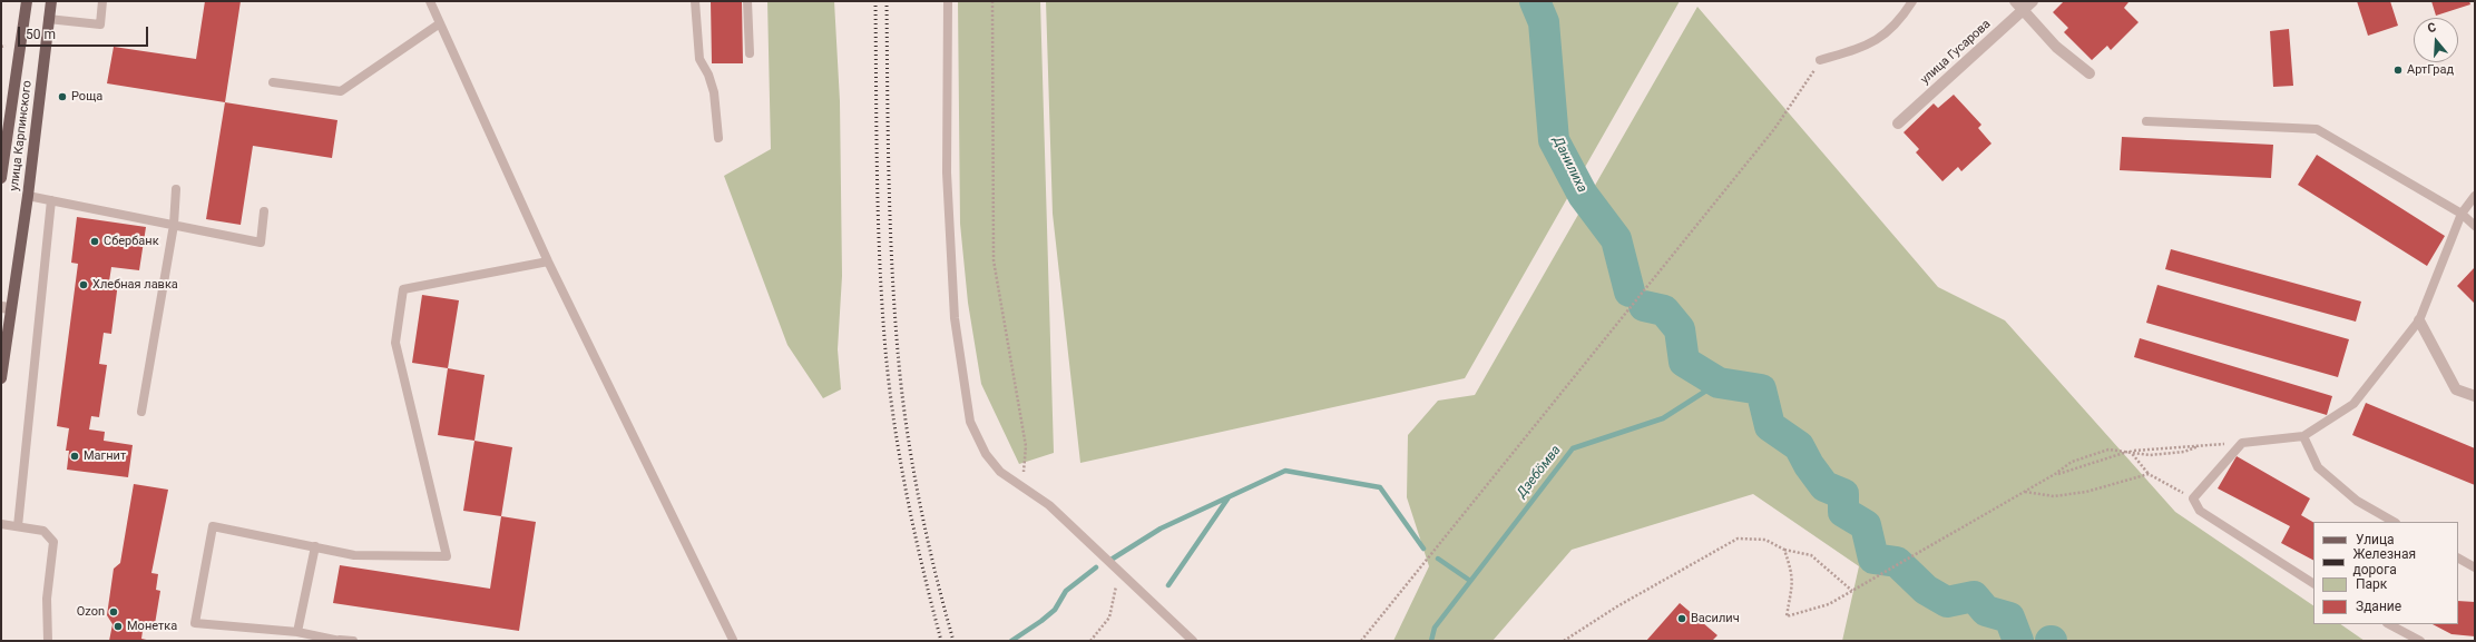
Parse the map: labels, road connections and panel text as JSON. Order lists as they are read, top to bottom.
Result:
{
  "streets": {
    "main road": ["улица Карпинского"],
    "street": ["улица Гусарова"]
  },
  "water": ["Данилиха", "Дзебӧмва"],
  "places": [
    "АртГрад",
    "Роща",
    "Сбербанк",
    "Хлебная лавка",
    "Магнит",
    "Ozon",
    "Василич",
    "Монетка"
  ],
  "legend": [
    "Улица",
    "Железная дорога",
    "Парк",
    "Здание"
  ],
  "scale_bar": "50 m",
  "north": "top"
}
